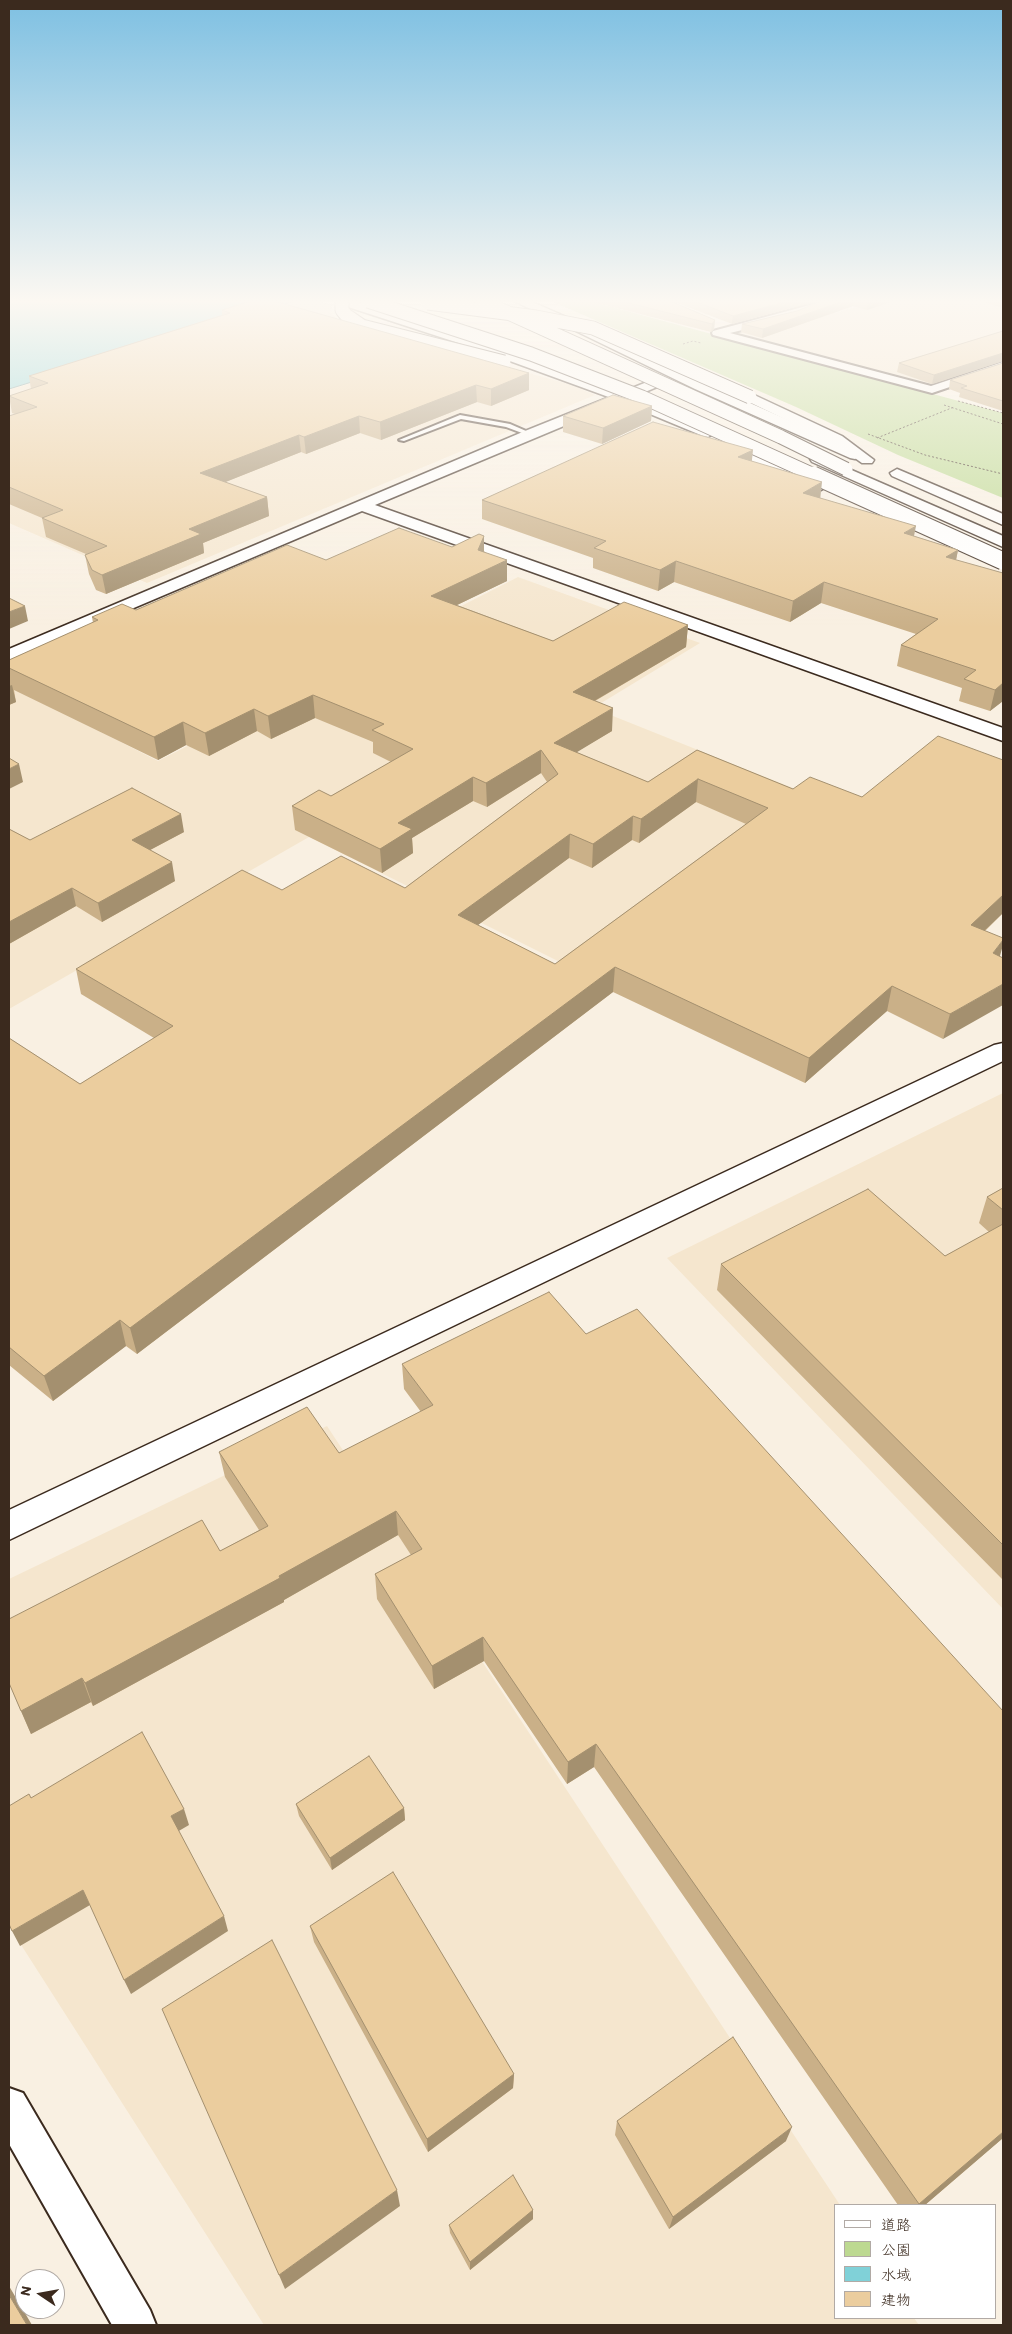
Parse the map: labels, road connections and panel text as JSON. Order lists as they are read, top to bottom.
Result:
{
  "legend": [
    "道路",
    "公園",
    "水域",
    "建物"
  ],
  "north": "left"
}
